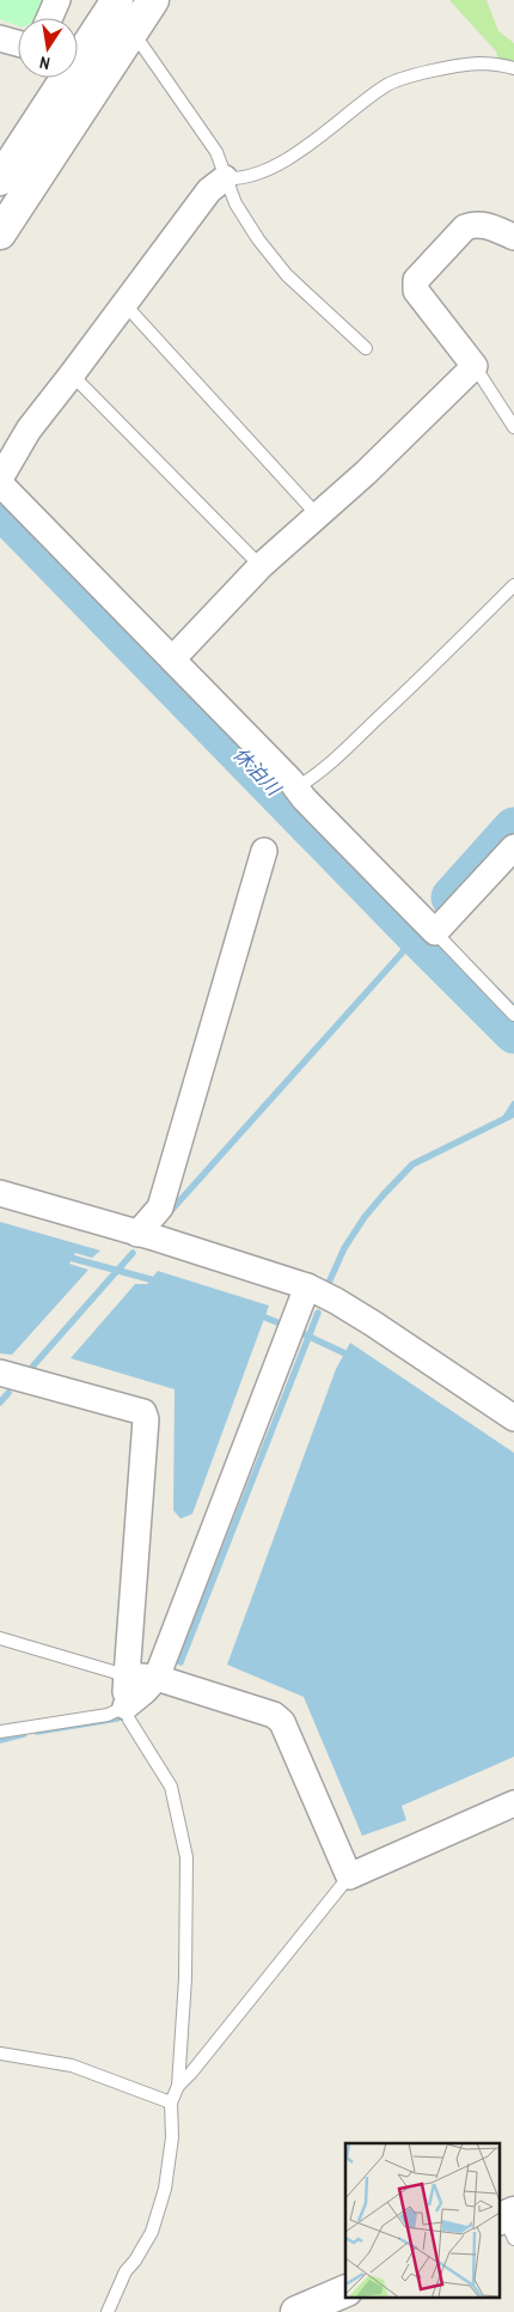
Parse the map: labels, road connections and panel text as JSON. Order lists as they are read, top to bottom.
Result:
{
  "water": ["休泊川"],
  "north": "bottom"
}
